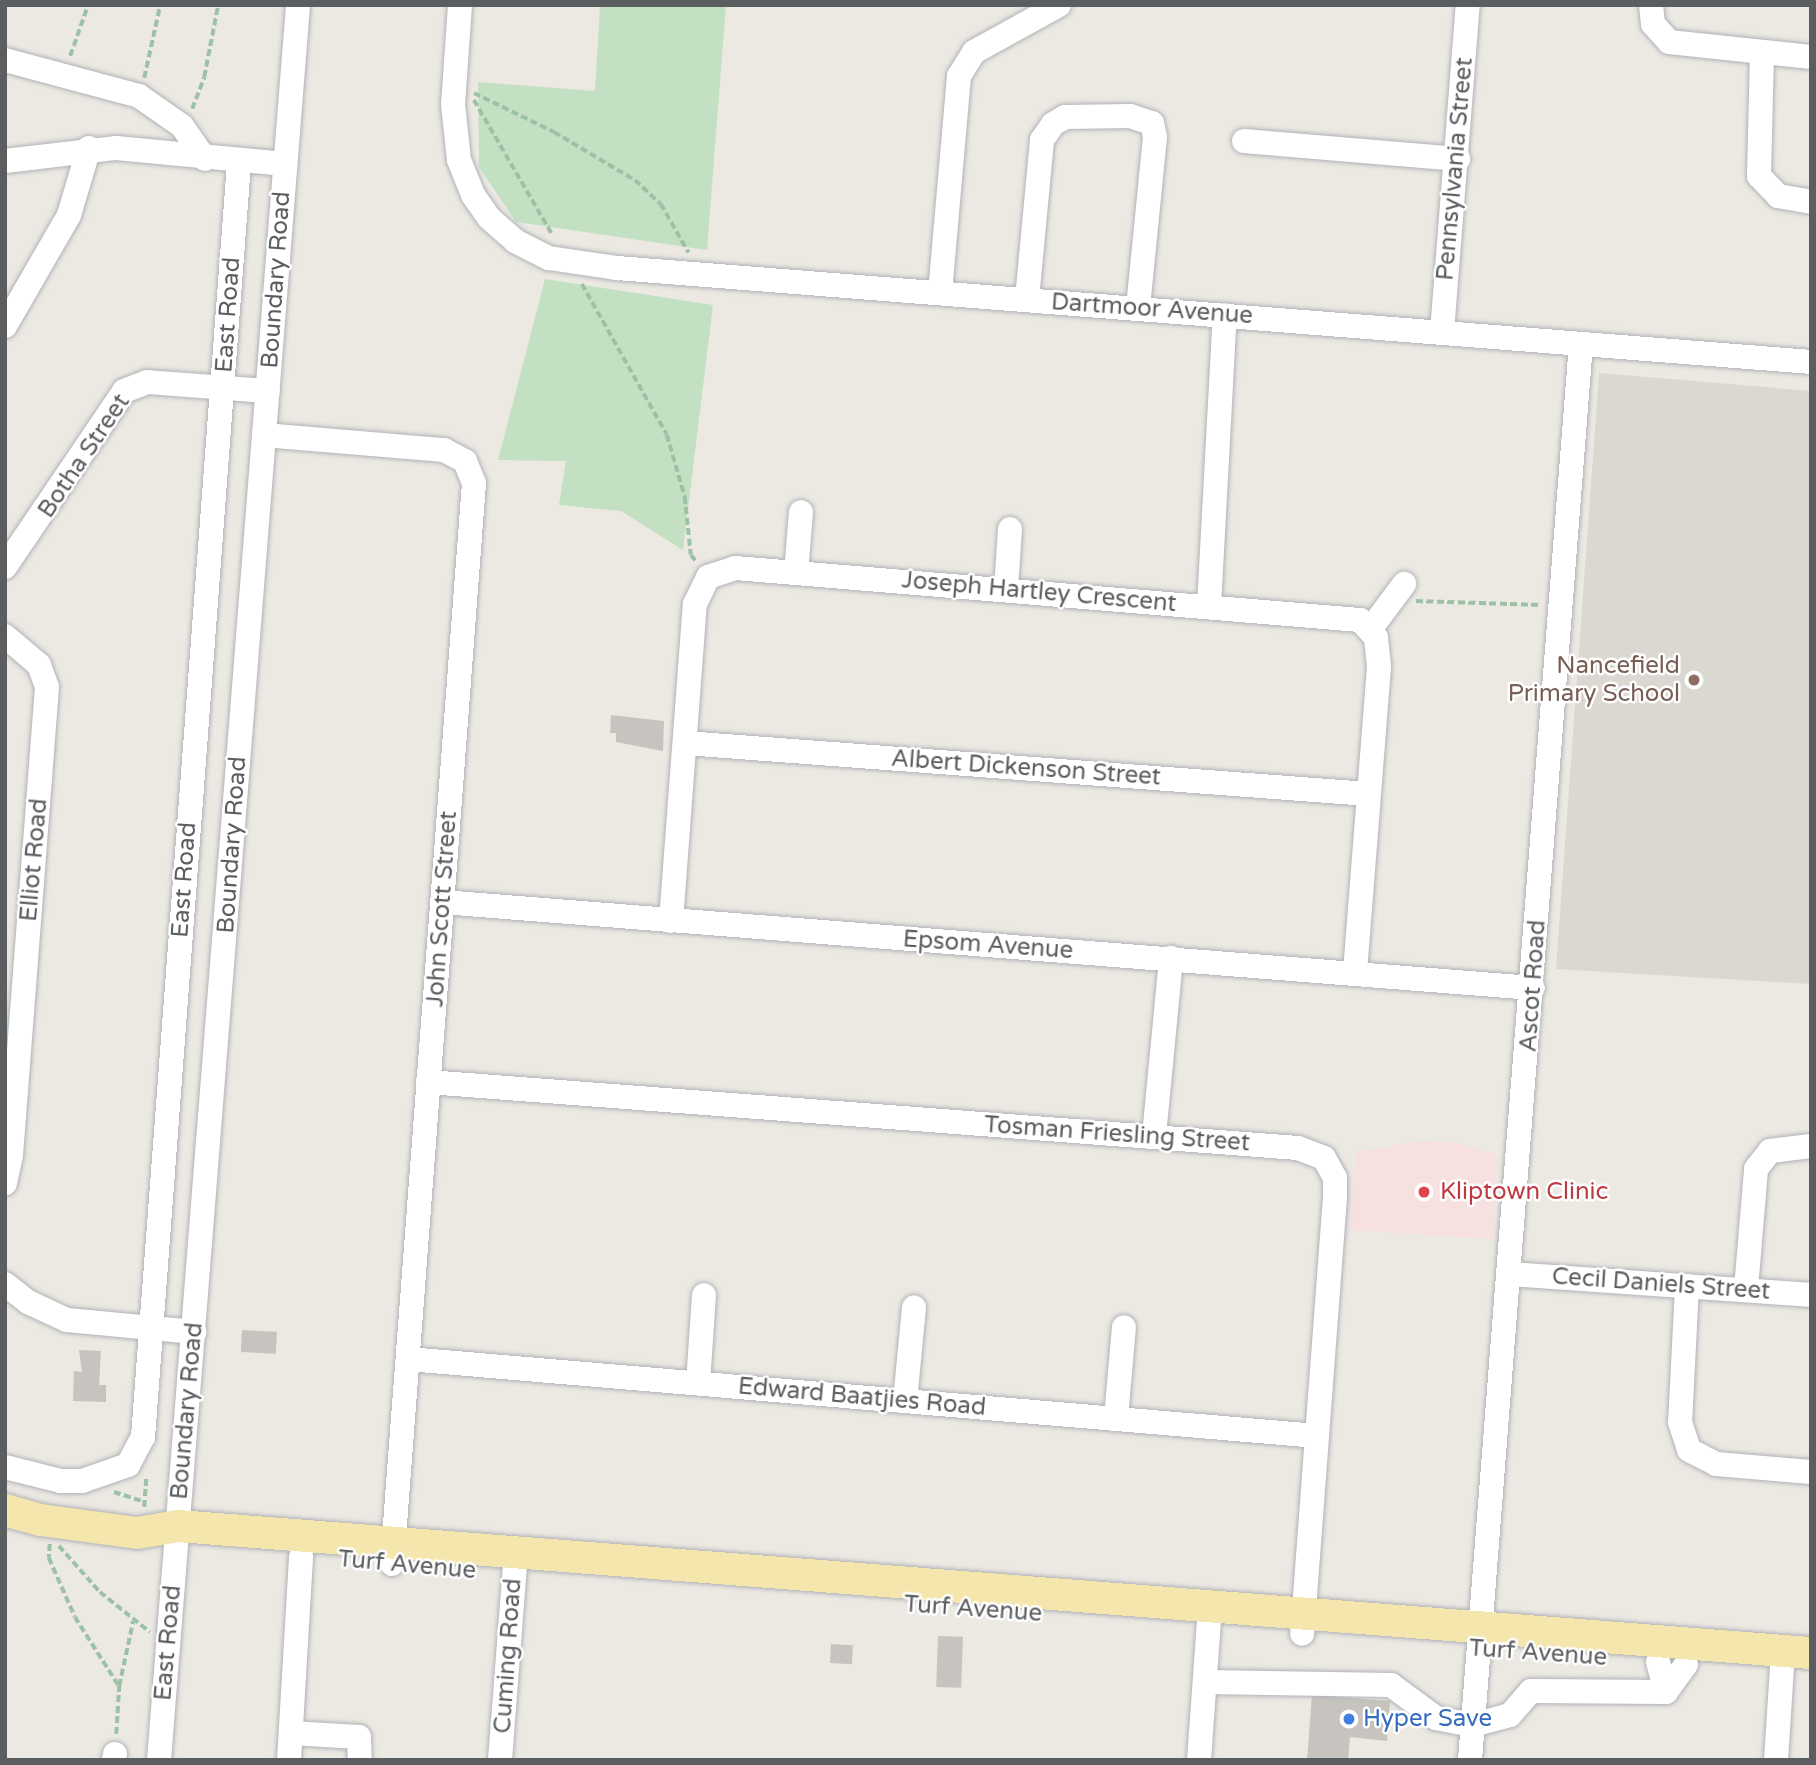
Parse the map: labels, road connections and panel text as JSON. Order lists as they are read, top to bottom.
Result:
{
  "streets": {
    "main road": ["Turf Avenue"],
    "street": [
      "Pennsylvania Street",
      "Boundary Road",
      "Dartmoor Avenue",
      "East Road",
      "Botha Street",
      "Joseph Hartley Crescent",
      "Albert Dickenson Street",
      "Elliot Road",
      "John Scott Street",
      "Epsom Avenue",
      "Ascot Road",
      "Tosman Friesling Street",
      "Cecil Daniels Street",
      "Edward Baatjies Road",
      "Cuming Road"
    ]
  },
  "crossings": [
    ["Pennsylvania Street", "Dartmoor Avenue"],
    ["Boundary Road", "East Road"],
    ["Boundary Road", "Botha Street"],
    ["Boundary Road", "John Scott Street"],
    ["Boundary Road", "Turf Avenue"],
    ["Dartmoor Avenue", "Ascot Road"],
    ["East Road", "Botha Street"],
    ["East Road", "Turf Avenue"],
    ["John Scott Street", "Epsom Avenue"],
    ["John Scott Street", "Tosman Friesling Street"],
    ["John Scott Street", "Edward Baatjies Road"],
    ["John Scott Street", "Turf Avenue"],
    ["Epsom Avenue", "Ascot Road"],
    ["Ascot Road", "Cecil Daniels Street"],
    ["Ascot Road", "Turf Avenue"],
    ["Tosman Friesling Street", "Edward Baatjies Road"],
    ["Tosman Friesling Street", "Turf Avenue"],
    ["Turf Avenue", "Cuming Road"]
  ],
  "places": ["Nancefield Primary School", "Kliptown Clinic", "Hyper Save"]
}
